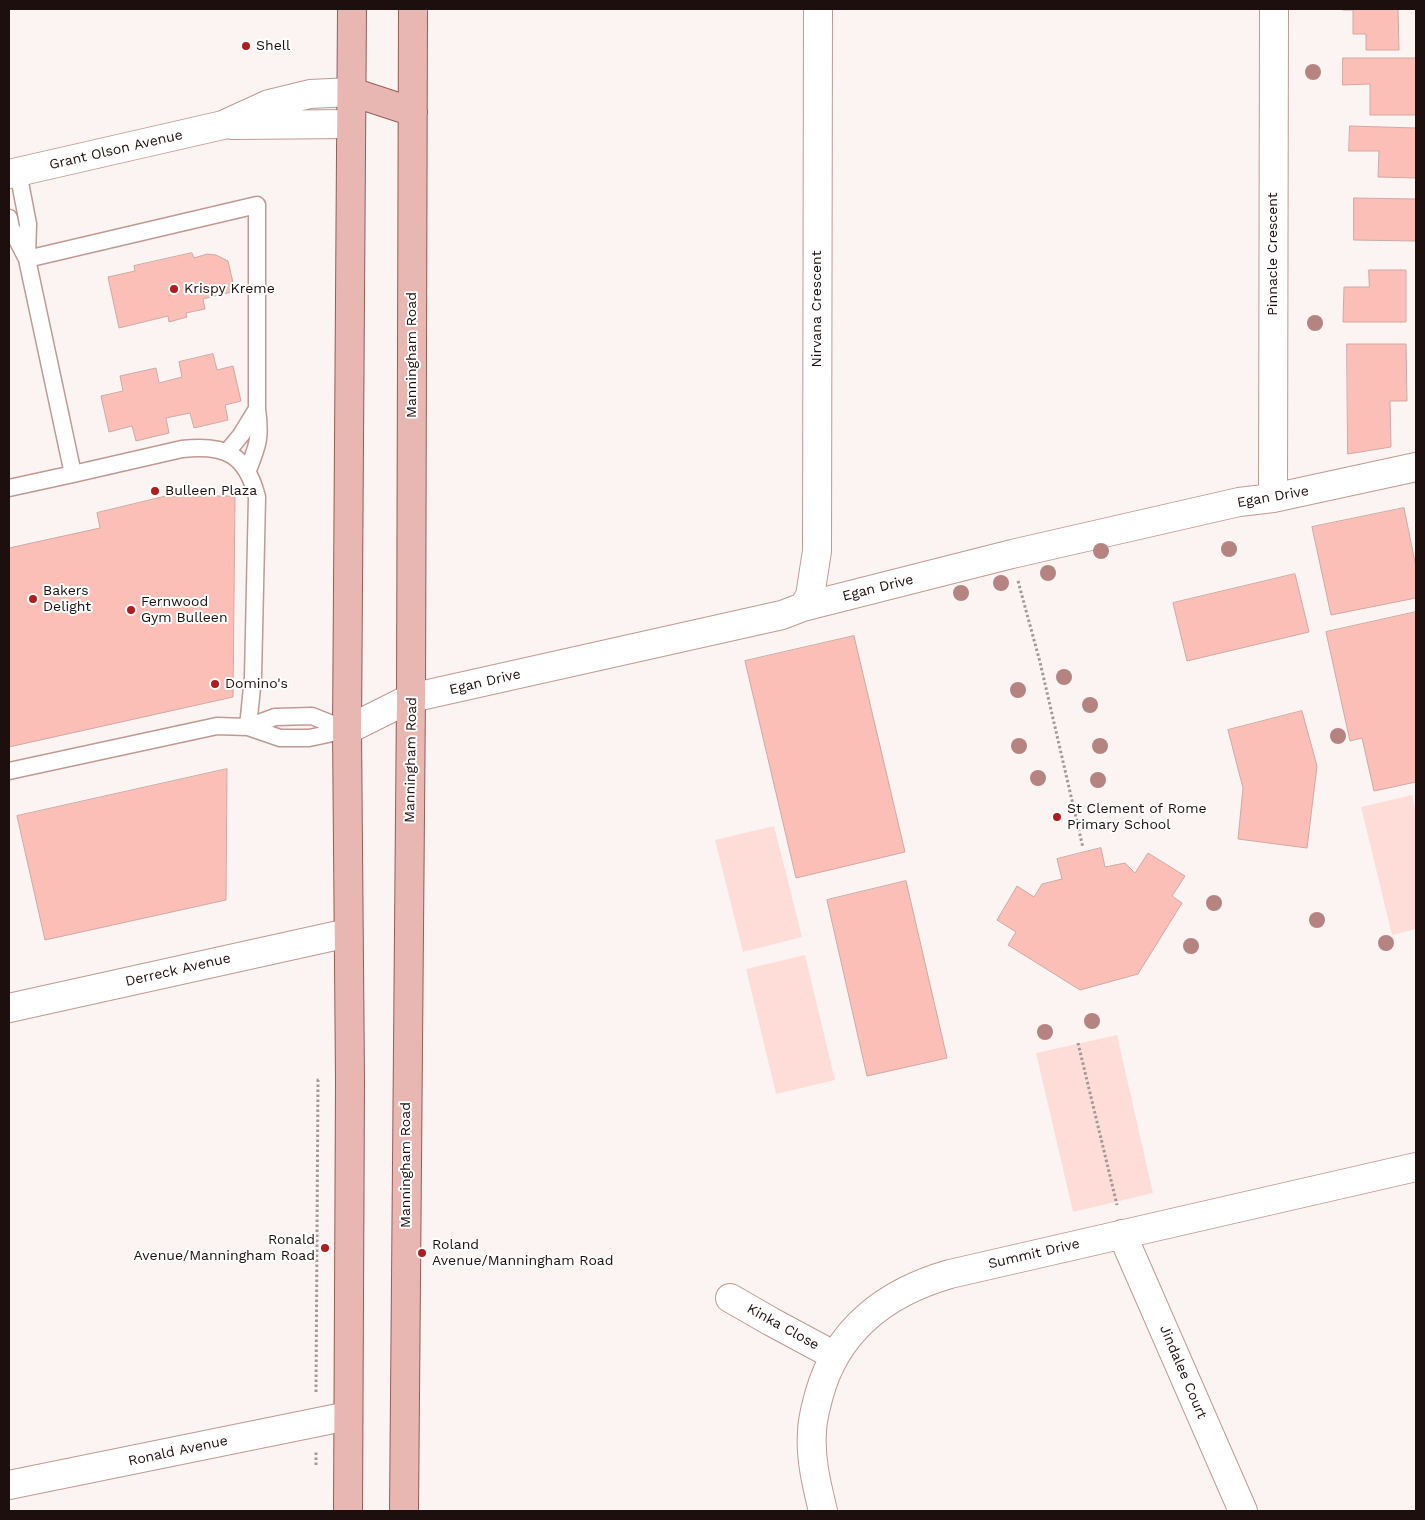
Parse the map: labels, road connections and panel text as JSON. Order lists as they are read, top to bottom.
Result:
{
  "streets": {
    "main road": ["Grant Olson Avenue", "Manningham Road"],
    "street": [
      "Pinnacle Crescent",
      "Nirvana Crescent",
      "Egan Drive",
      "Derreck Avenue",
      "Summit Drive",
      "Kinka Close",
      "Jindalee Court",
      "Ronald Avenue"
    ]
  },
  "crossings": [
    ["Grant Olson Avenue", "Manningham Road"],
    ["Pinnacle Crescent", "Egan Drive"],
    ["Nirvana Crescent", "Egan Drive"],
    ["Manningham Road", "Egan Drive"],
    ["Summit Drive", "Kinka Close"],
    ["Summit Drive", "Jindalee Court"]
  ],
  "places": [
    "Shell",
    "Krispy Kreme",
    "Bulleen Plaza",
    "Bakers Delight",
    "Fernwood Gym Bulleen",
    "Domino's",
    "St Clement of Rome Primary School",
    "Ronald Avenue/Manningham Road",
    "Roland Avenue/Manningham Road"
  ]
}
